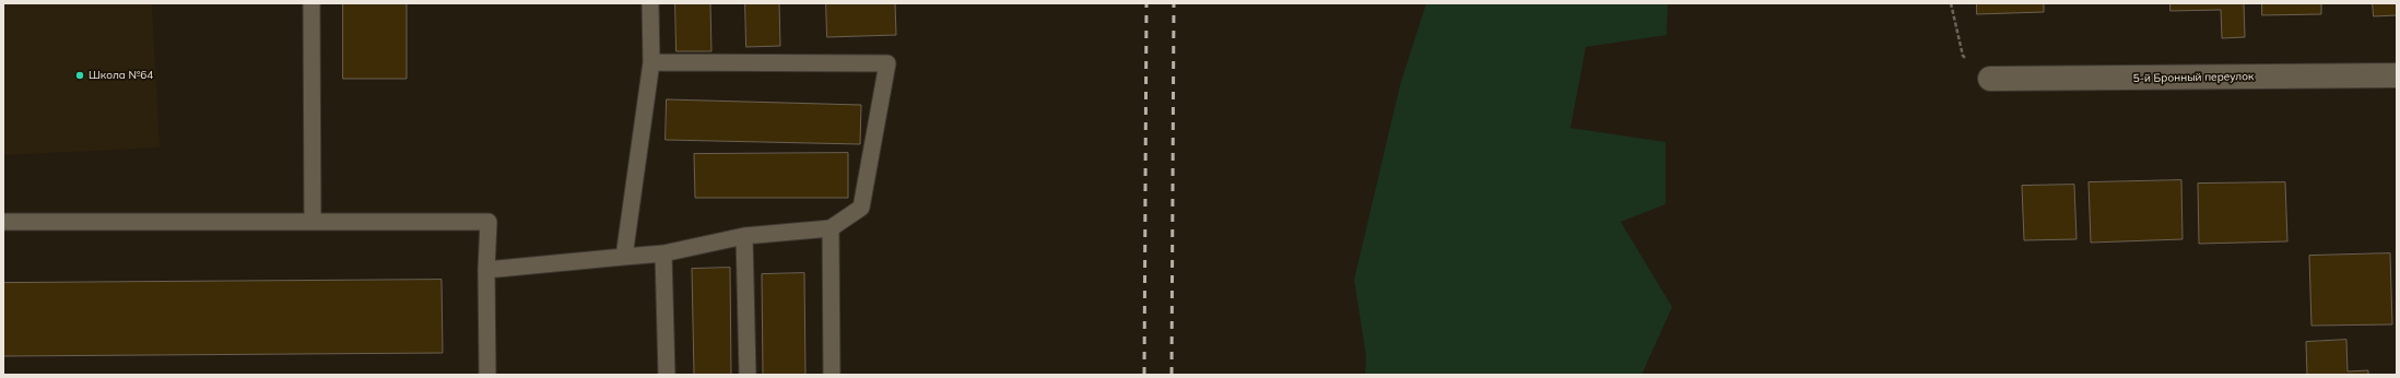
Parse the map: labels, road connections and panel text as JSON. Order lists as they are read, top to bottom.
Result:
{
  "streets": {
    "street": ["5-й Бронный переулок"]
  },
  "places": ["Школа №64"]
}
